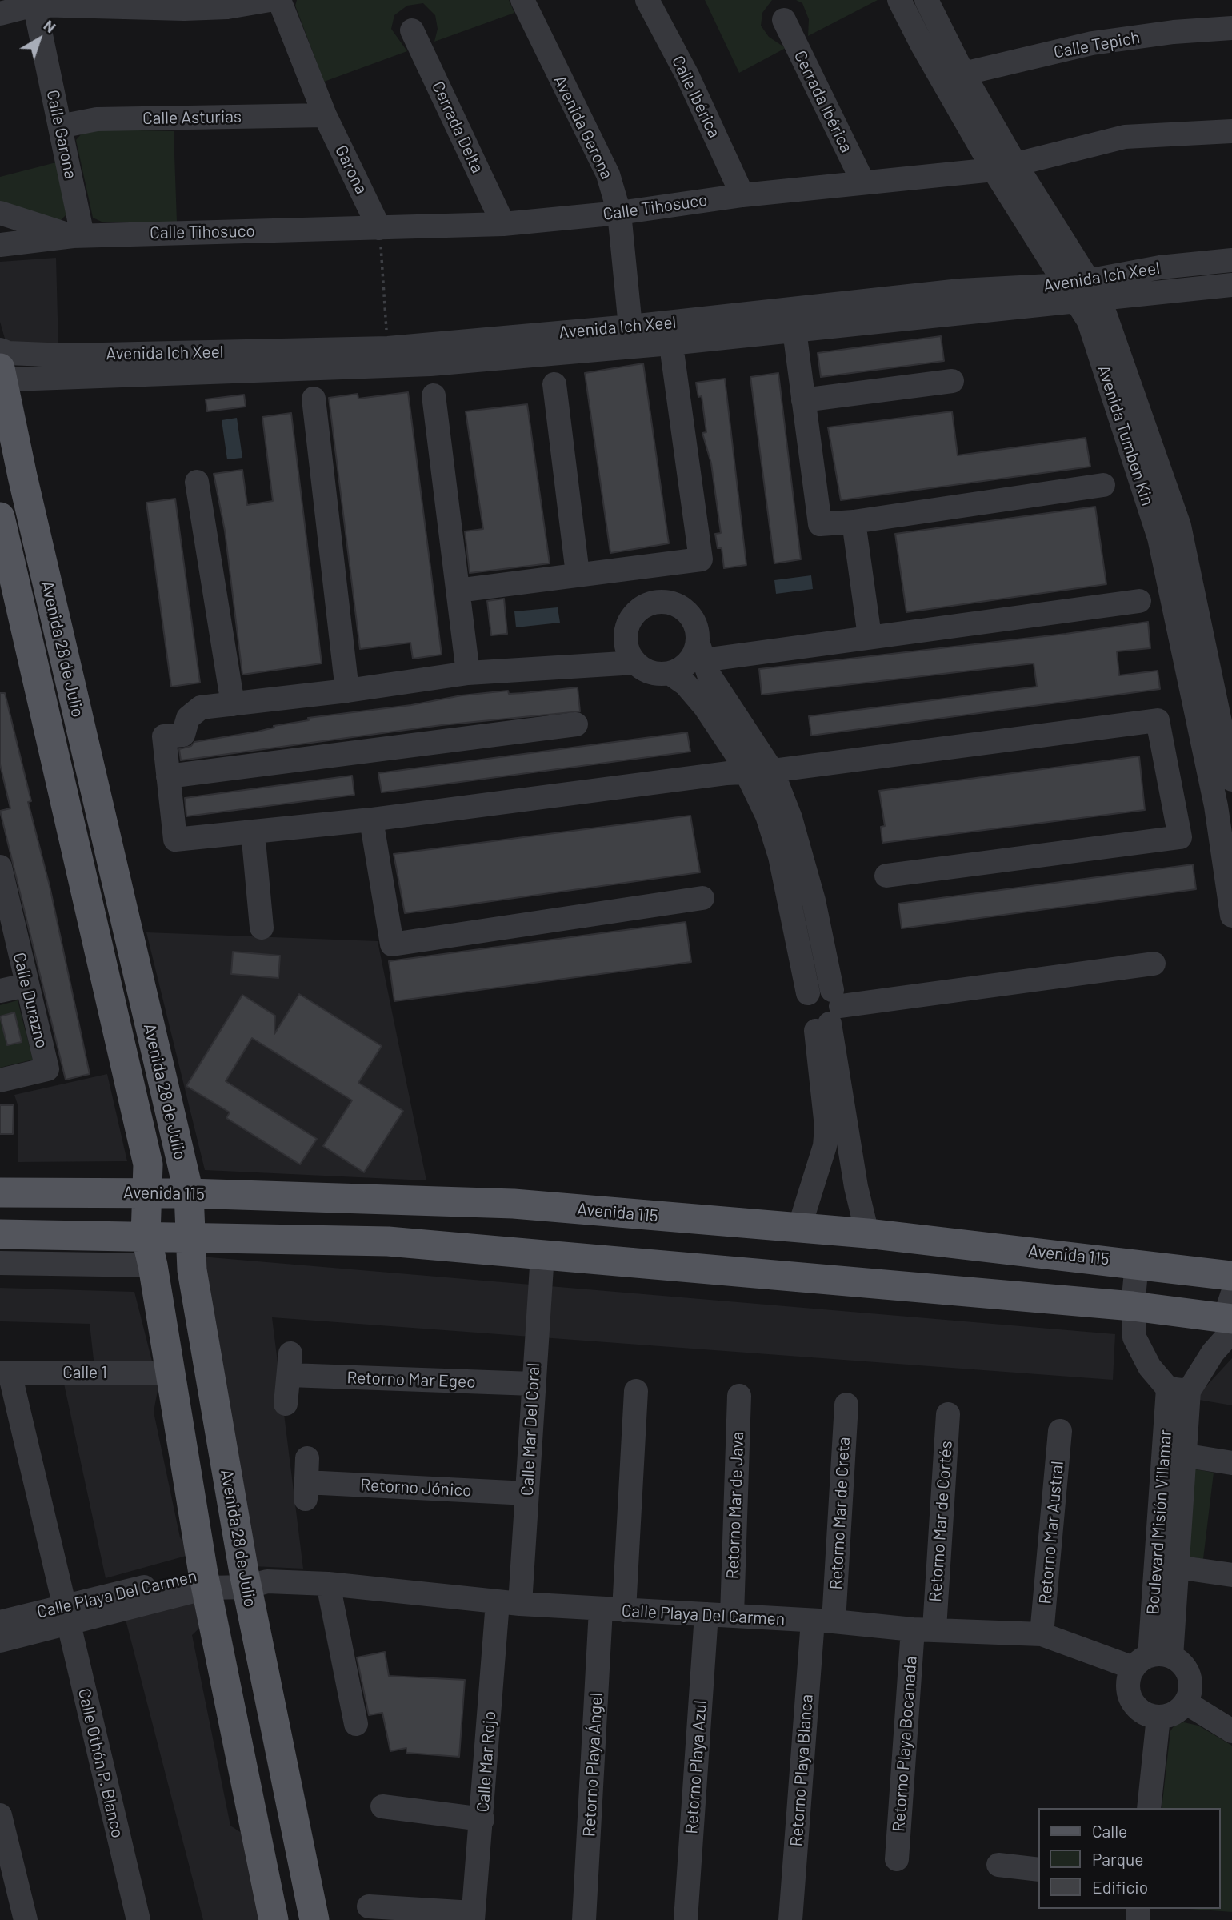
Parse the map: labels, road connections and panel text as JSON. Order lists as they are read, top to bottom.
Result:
{
  "streets": {
    "main road": ["Avenida 28 de Julio", "Avenida 115"],
    "street": [
      "Calle Tepich",
      "Calle Ibérica",
      "Cerrada Ibérica",
      "Calle Asturias",
      "Cerrada Delta",
      "Avenida Gerona",
      "Calle Garona",
      "Garona",
      "Calle Tihosuco",
      "Avenida Ich Xeel",
      "Avenida Tumben Kin",
      "Calle Durazno",
      "Calle 1",
      "Retorno Mar Egeo",
      "Calle Mar Del Coral",
      "Retorno Jónico",
      "Retorno Mar de Java",
      "Retorno Mar de Creta",
      "Retorno Mar de Cortés",
      "Boulevard Misión Villamar",
      "Retorno Mar Austral",
      "Calle Playa Del Carmen",
      "Retorno Playa Bocanada",
      "Calle Mar Rojo",
      "Calle Othón P. Blanco",
      "Retorno Playa Ángel",
      "Retorno Playa Azul",
      "Retorno Playa Blanca"
    ]
  },
  "crossings": [
    ["Calle Tepich", "Avenida Tumben Kin"],
    ["Calle Ibérica", "Calle Tihosuco"],
    ["Cerrada Ibérica", "Calle Tihosuco"],
    ["Calle Asturias", "Calle Garona"],
    ["Calle Asturias", "Garona"],
    ["Cerrada Delta", "Calle Tihosuco"],
    ["Avenida Gerona", "Calle Tihosuco"],
    ["Avenida Gerona", "Avenida Ich Xeel"],
    ["Calle Garona", "Calle Tihosuco"],
    ["Garona", "Calle Tihosuco"],
    ["Calle Tihosuco", "Avenida Tumben Kin"],
    ["Avenida Ich Xeel", "Avenida Tumben Kin"],
    ["Avenida Ich Xeel", "Avenida 28 de Julio"],
    ["Avenida 28 de Julio", "Avenida 115"],
    ["Avenida 28 de Julio", "Calle 1"],
    ["Avenida 28 de Julio", "Calle Playa Del Carmen"],
    ["Calle 1", "Calle Othón P. Blanco"],
    ["Retorno Mar Egeo", "Calle Mar Del Coral"],
    ["Calle Mar Del Coral", "Retorno Jónico"],
    ["Calle Mar Del Coral", "Calle Playa Del Carmen"],
    ["Calle Mar Del Coral", "Calle Mar Rojo"],
    ["Retorno Mar de Java", "Calle Playa Del Carmen"],
    ["Retorno Mar de Creta", "Calle Playa Del Carmen"],
    ["Retorno Mar de Creta", "Retorno Playa Blanca"],
    ["Retorno Mar de Cortés", "Calle Playa Del Carmen"],
    ["Retorno Mar de Cortés", "Retorno Playa Bocanada"],
    ["Boulevard Misión Villamar", "Calle Playa Del Carmen"],
    ["Retorno Mar Austral", "Calle Playa Del Carmen"],
    ["Calle Playa Del Carmen", "Retorno Playa Bocanada"],
    ["Calle Playa Del Carmen", "Calle Mar Rojo"],
    ["Calle Playa Del Carmen", "Calle Othón P. Blanco"],
    ["Calle Playa Del Carmen", "Retorno Playa Ángel"],
    ["Calle Playa Del Carmen", "Retorno Playa Azul"],
    ["Calle Playa Del Carmen", "Retorno Playa Blanca"]
  ],
  "legend": ["Calle", "Parque", "Edificio"],
  "north": "top right"
}
